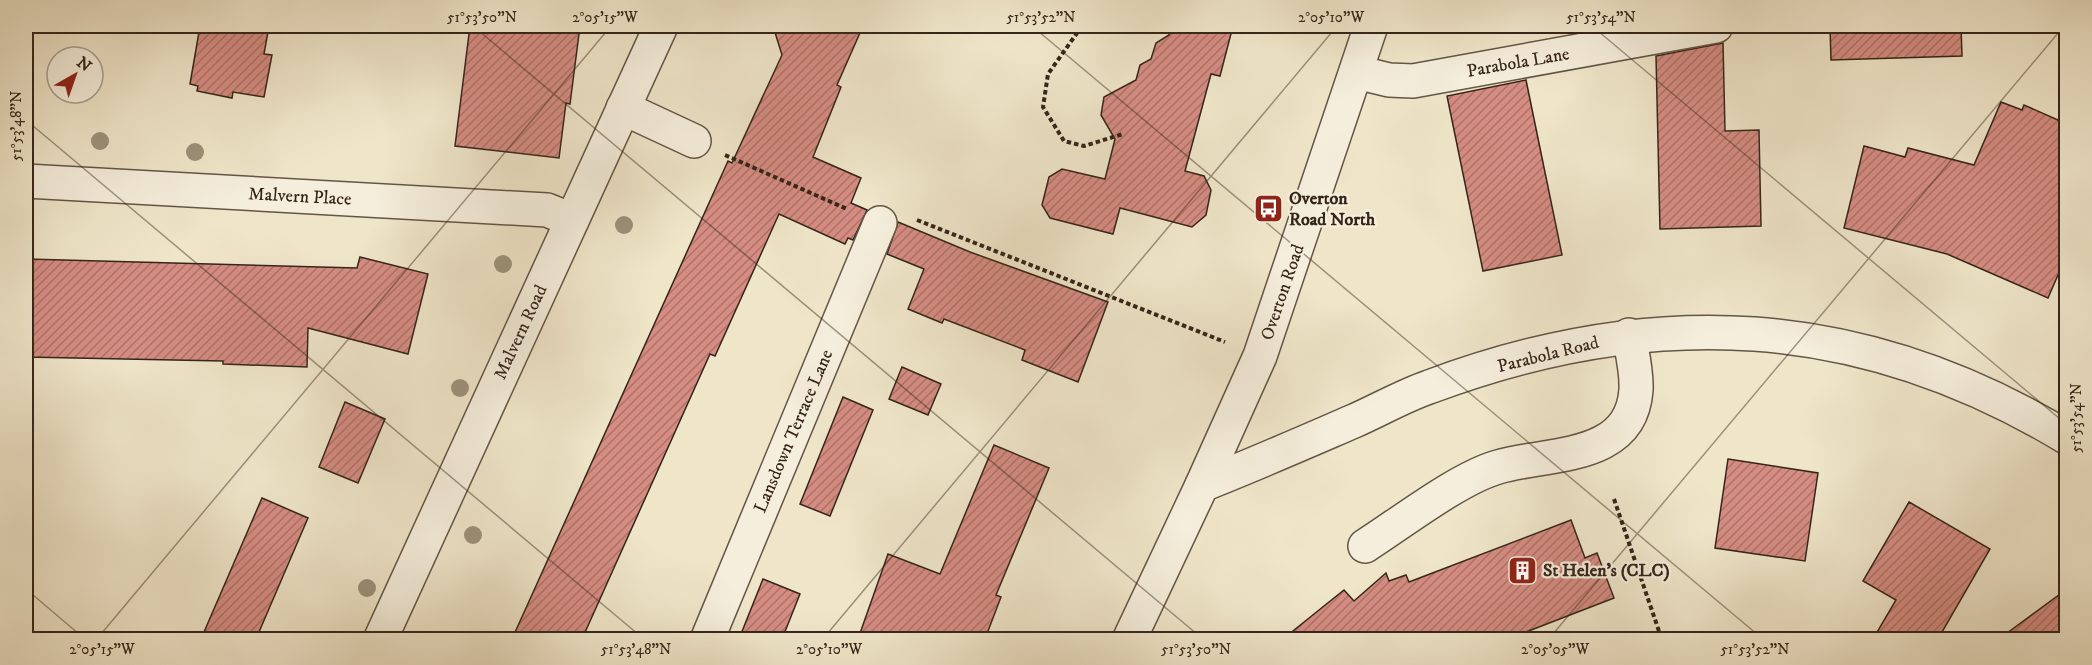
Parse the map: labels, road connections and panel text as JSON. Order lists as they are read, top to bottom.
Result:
{
  "streets": {
    "street": [
      "Parabola Lane",
      "Malvern Place",
      "Overton Road",
      "Malvern Road",
      "Parabola Road",
      "Lansdown Terrace Lane"
    ]
  },
  "crossings": [
    ["Parabola Lane", "Overton Road"],
    ["Malvern Place", "Malvern Road"],
    ["Overton Road", "Parabola Road"]
  ],
  "places": {
    "bus stop": ["Overton Road North"],
    "building": ["St Helen's (CLC)"]
  },
  "north": "top right",
  "coordinates": [
    "51°53'50\"N",
    "2°05'15\"W",
    "51°53'52\"N",
    "2°05'10\"W",
    "51°53'54\"N",
    "51°53'48\"N",
    "2°05'05\"W"
  ]
}
